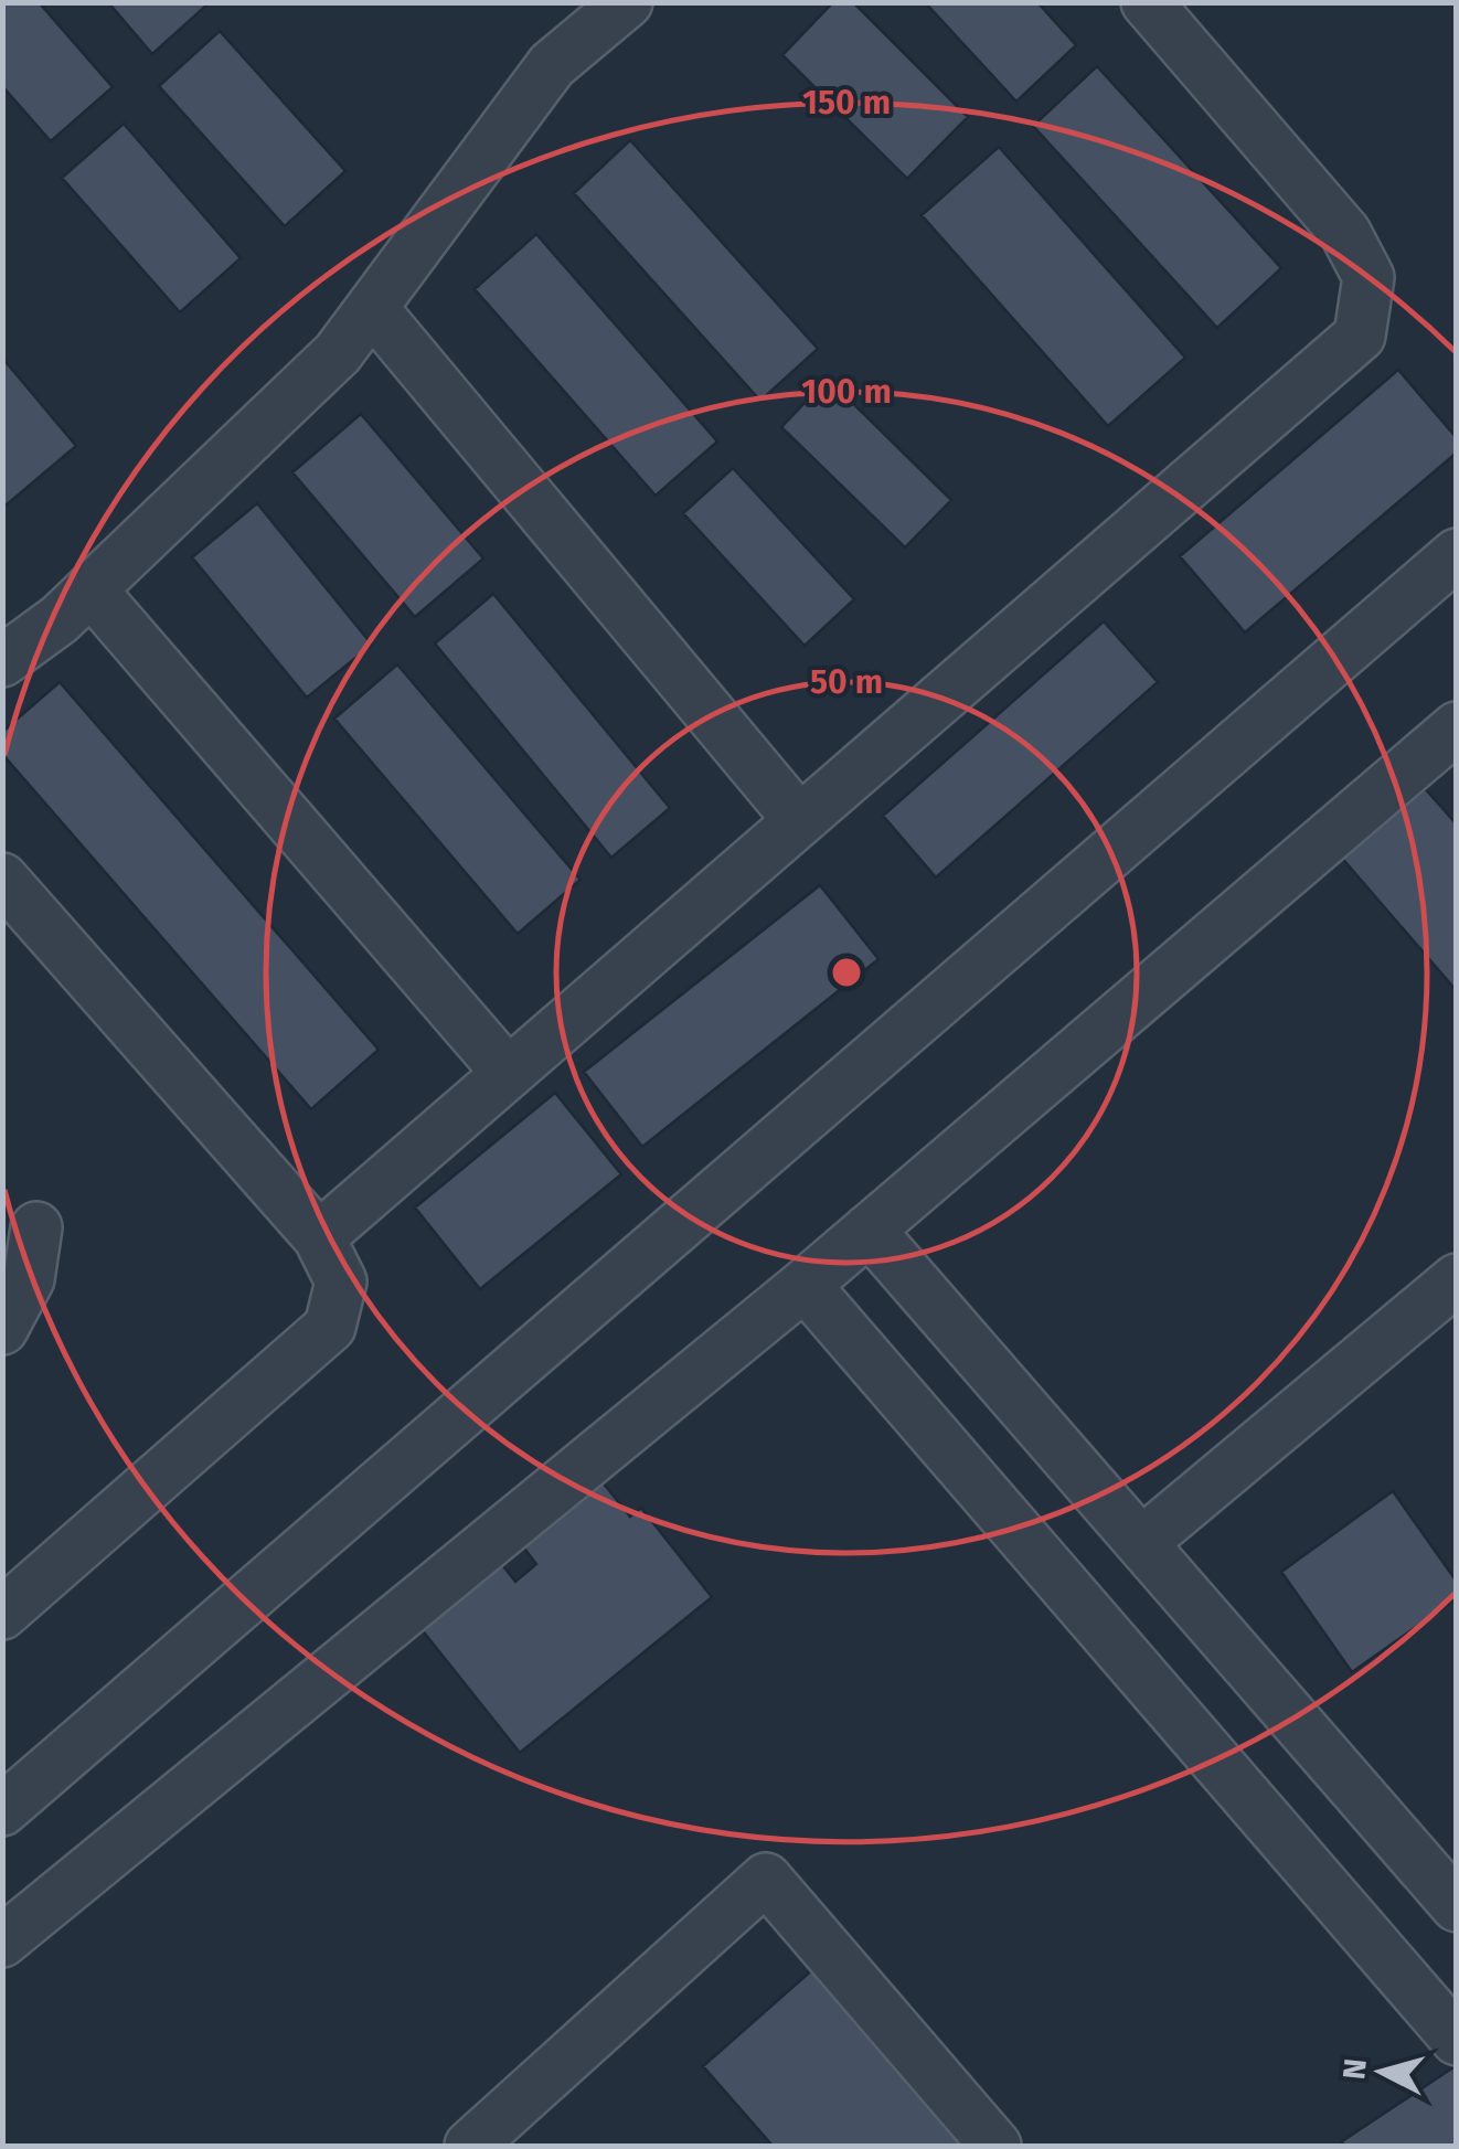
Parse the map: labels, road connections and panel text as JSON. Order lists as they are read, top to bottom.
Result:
{
  "north": "left",
  "rings": ["150 m", "100 m", "50 m"]
}
